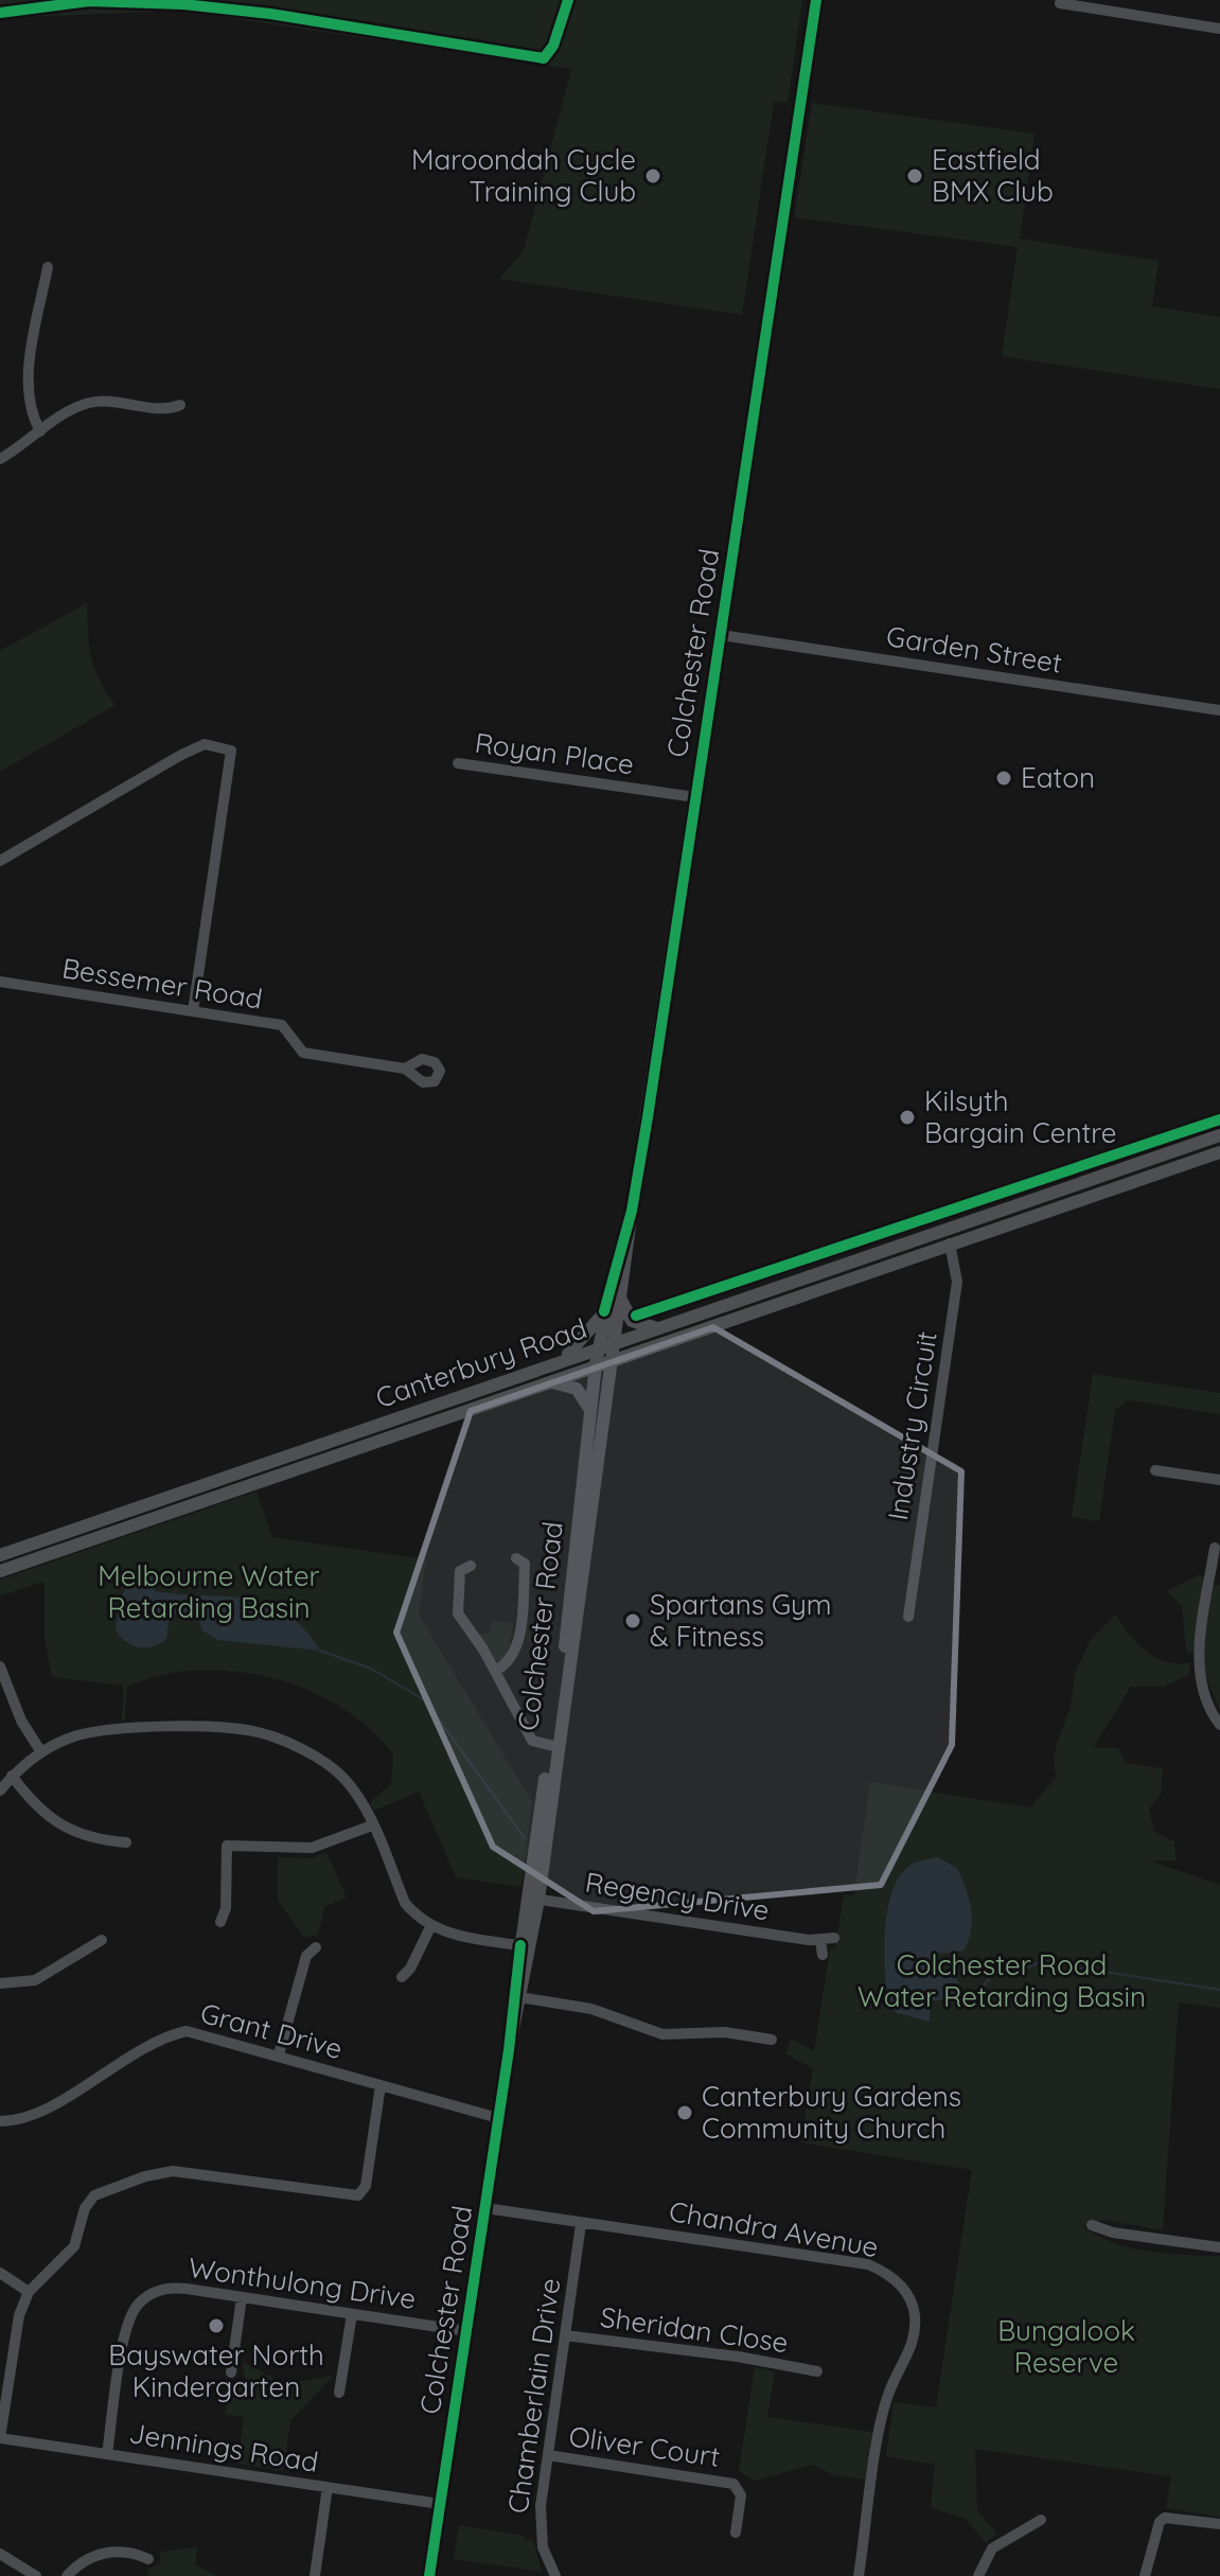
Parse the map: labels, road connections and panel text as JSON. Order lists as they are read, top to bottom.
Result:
{
  "streets": {
    "main road": ["Colchester Road", "Canterbury Road"],
    "street": [
      "Garden Street",
      "Royan Place",
      "Bessemer Road",
      "Industry Circuit",
      "Regency Drive",
      "Grant Drive",
      "Chandra Avenue",
      "Wonthulong Drive",
      "Sheridan Close",
      "Chamberlain Drive",
      "Oliver Court",
      "Jennings Road"
    ]
  },
  "crossings": [
    ["Garden Street", "Colchester Road"],
    ["Colchester Road", "Royan Place"],
    ["Colchester Road", "Canterbury Road"],
    ["Colchester Road", "Regency Drive"],
    ["Colchester Road", "Grant Drive"],
    ["Colchester Road", "Chandra Avenue"],
    ["Colchester Road", "Wonthulong Drive"],
    ["Colchester Road", "Jennings Road"],
    ["Canterbury Road", "Industry Circuit"],
    ["Chandra Avenue", "Chamberlain Drive"],
    ["Wonthulong Drive", "Jennings Road"],
    ["Sheridan Close", "Chamberlain Drive"],
    ["Chamberlain Drive", "Oliver Court"]
  ],
  "parks": ["Melbourne Water Retarding Basin", "Colchester Road Water Retarding Basin", "Bungalook Reserve"],
  "places": [
    "Maroondah Cycle Training Club",
    "Eastfield BMX Club",
    "Eaton",
    "Kilsyth Bargain Centre",
    "Spartans Gym & Fitness",
    "Canterbury Gardens Community Church",
    "Bayswater North Kindergarten"
  ]
}
